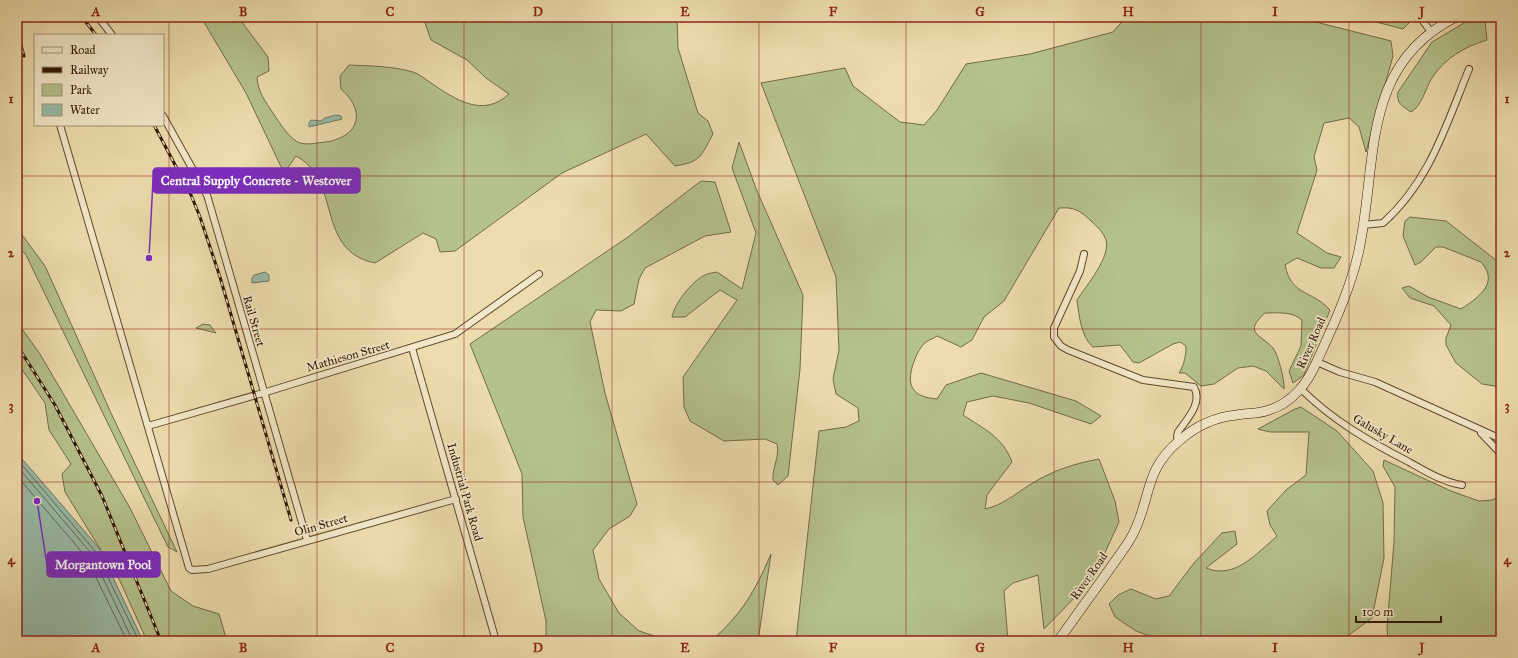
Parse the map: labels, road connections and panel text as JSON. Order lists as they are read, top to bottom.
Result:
{
  "streets": {
    "street": [
      "Rail Street",
      "River Road",
      "Mathieson Street",
      "Galusky Lane",
      "Industrial Park Road",
      "Olin Street"
    ]
  },
  "crossings": [
    ["Rail Street", "Mathieson Street"],
    ["Rail Street", "Olin Street"],
    ["River Road", "Galusky Lane"],
    ["Mathieson Street", "Industrial Park Road"],
    ["Mathieson Street", "Olin Street"],
    ["Industrial Park Road", "Olin Street"]
  ],
  "places": ["Central Supply Concrete - Westover", "Morgantown Pool"],
  "legend": [
    "Road",
    "Railway",
    "Park",
    "Water"
  ],
  "scale_bar": "100 m",
  "grid": {
    "columns": [
      "A",
      "B",
      "C",
      "D",
      "E",
      "F",
      "G",
      "H",
      "I",
      "J"
    ],
    "rows": [
      "1",
      "2",
      "3",
      "4"
    ]
  }
}
